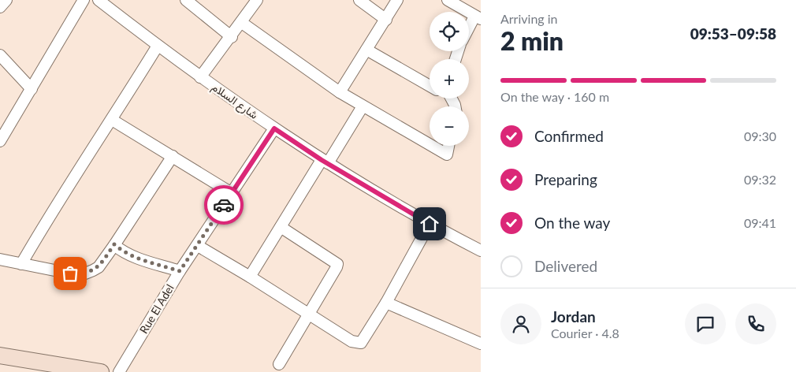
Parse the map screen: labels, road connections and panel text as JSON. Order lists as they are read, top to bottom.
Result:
{
  "streets": {
    "street": ["شارع السلام", "Rue El Adel"]
  },
  "crossings": [
    ["شارع السلام", "Rue El Adel"]
  ],
  "page": {
    "heading": ["2 min", "Arriving in", "09:53–09:58"],
    "panel": ["Jordan", "Courier · 4.8"],
    "map_buttons": ["+", "−"],
    "bar": "On the way · 160 m",
    "list": [
      ["Confirmed", "09:30"],
      ["Preparing", "09:32"],
      ["On the way", "09:41"],
      "Delivered"
    ]
  }
}
